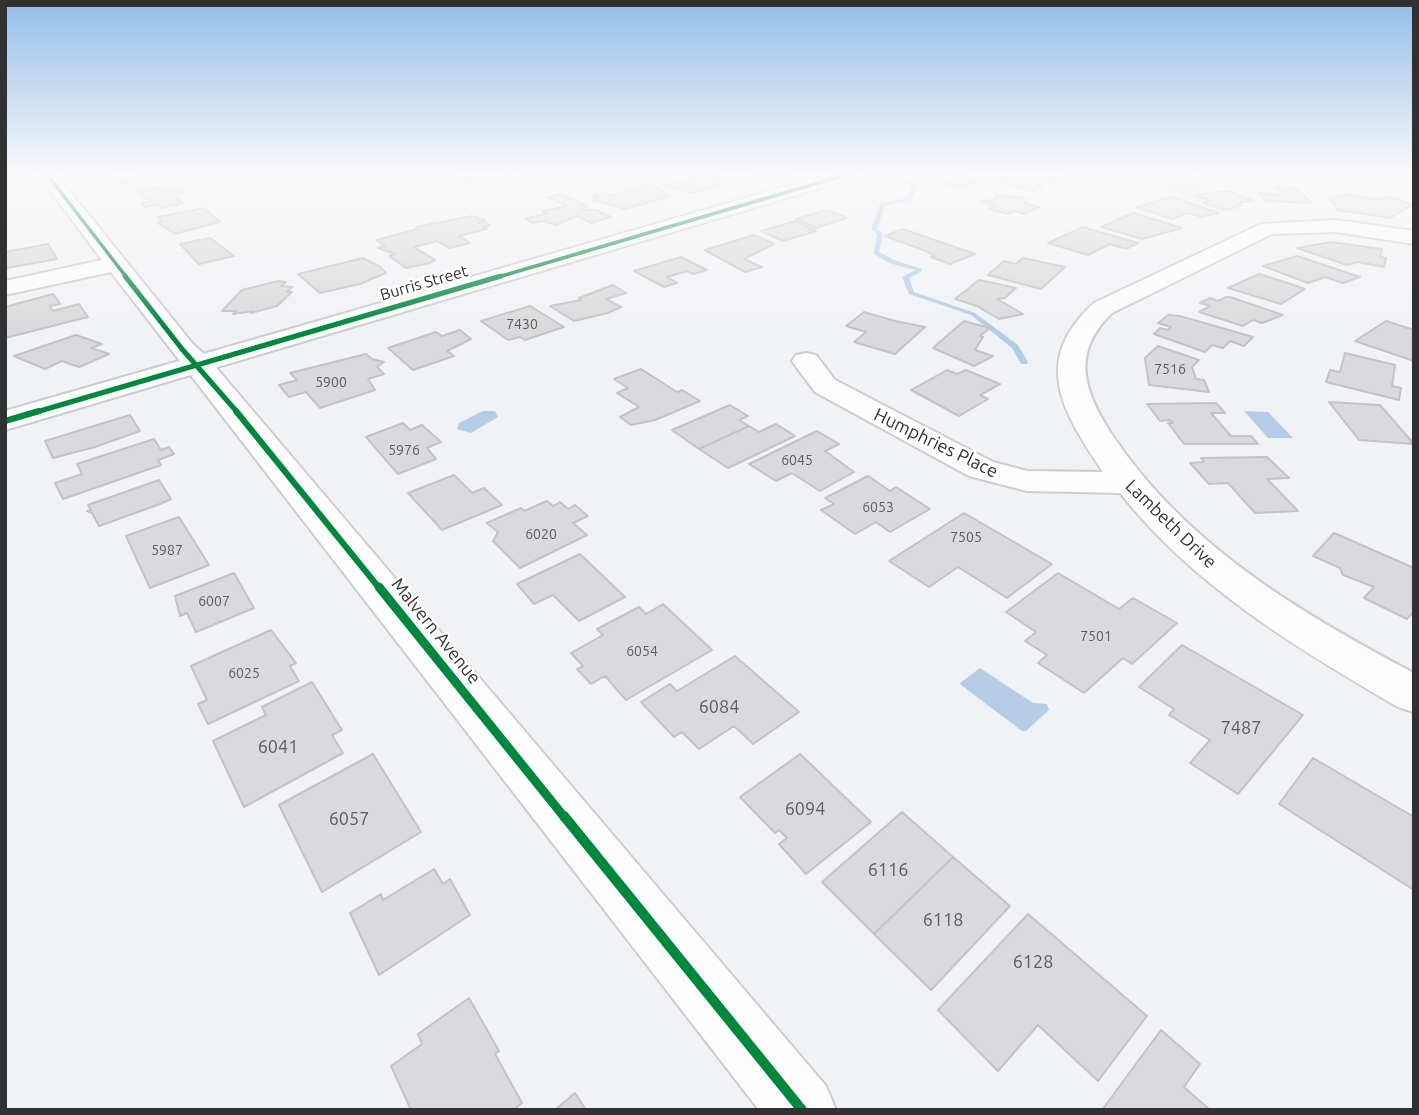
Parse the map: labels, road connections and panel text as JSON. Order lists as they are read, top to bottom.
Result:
{
  "streets": {
    "street": [
      "Burris Street",
      "Humphries Place",
      "Lambeth Drive",
      "Malvern Avenue"
    ]
  },
  "crossings": [
    ["Burris Street", "Malvern Avenue"],
    ["Humphries Place", "Lambeth Drive"]
  ],
  "house_numbers": [
    "7430",
    "7516",
    "5900",
    "5976",
    "6045",
    "6053",
    "6020",
    "7505",
    "5987",
    "6007",
    "7501",
    "6054",
    "6025",
    "6084",
    "7487",
    "6041",
    "6094",
    "6057",
    "6116",
    "6118",
    "6128"
  ]
}
